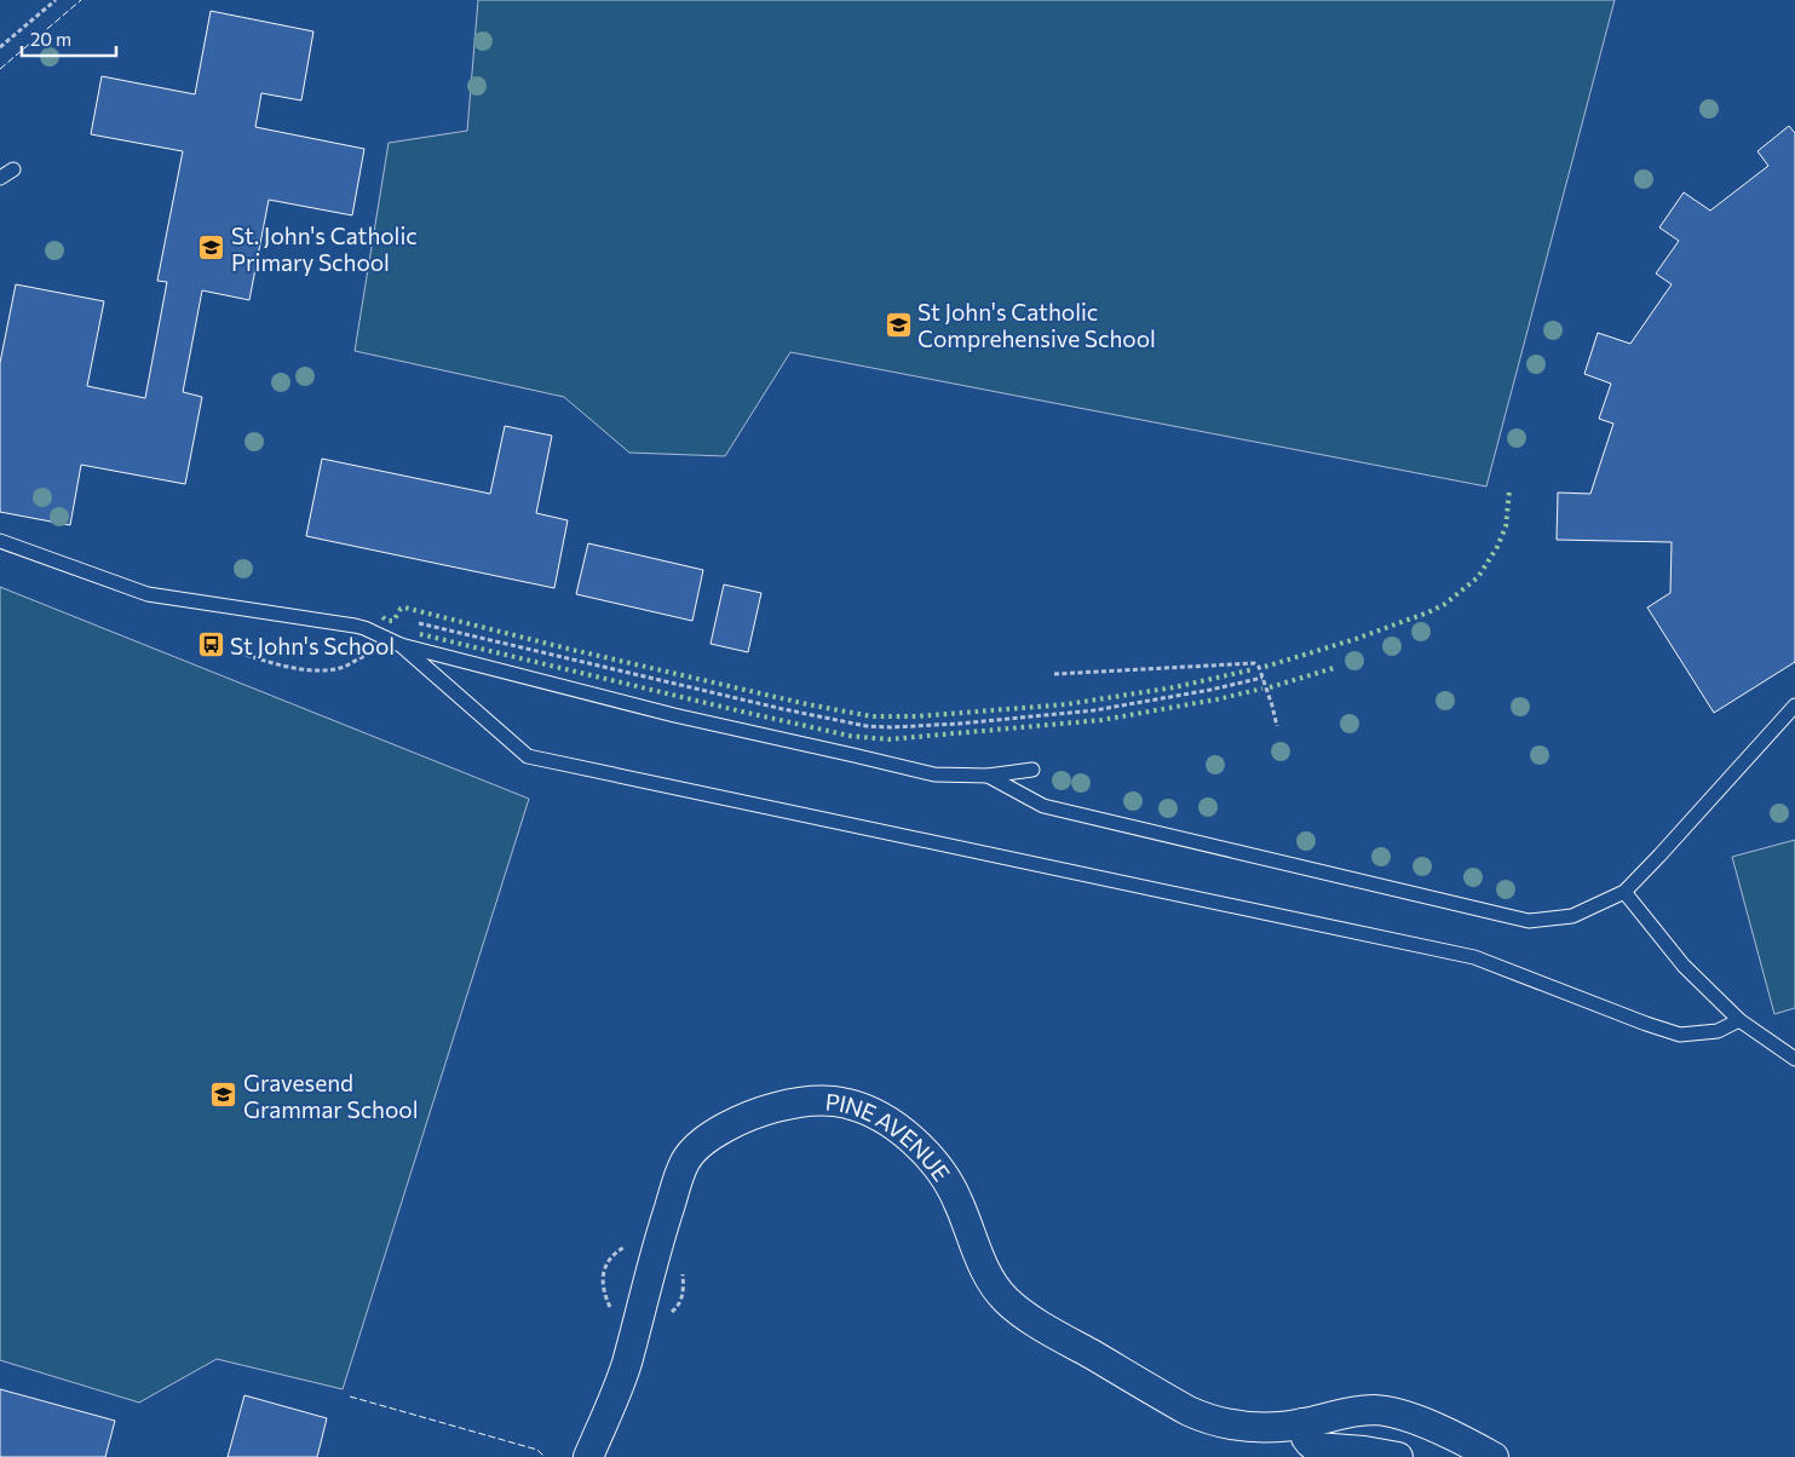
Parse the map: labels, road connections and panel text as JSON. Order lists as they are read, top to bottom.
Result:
{
  "streets": {
    "street": ["PINE AVENUE"]
  },
  "places": {
    "school or university": ["St. John's Catholic Primary School", "St John's Catholic Comprehensive School", "Gravesend Grammar School"],
    "bus stop": ["St John's School"]
  },
  "scale_bar": "20 m"
}
